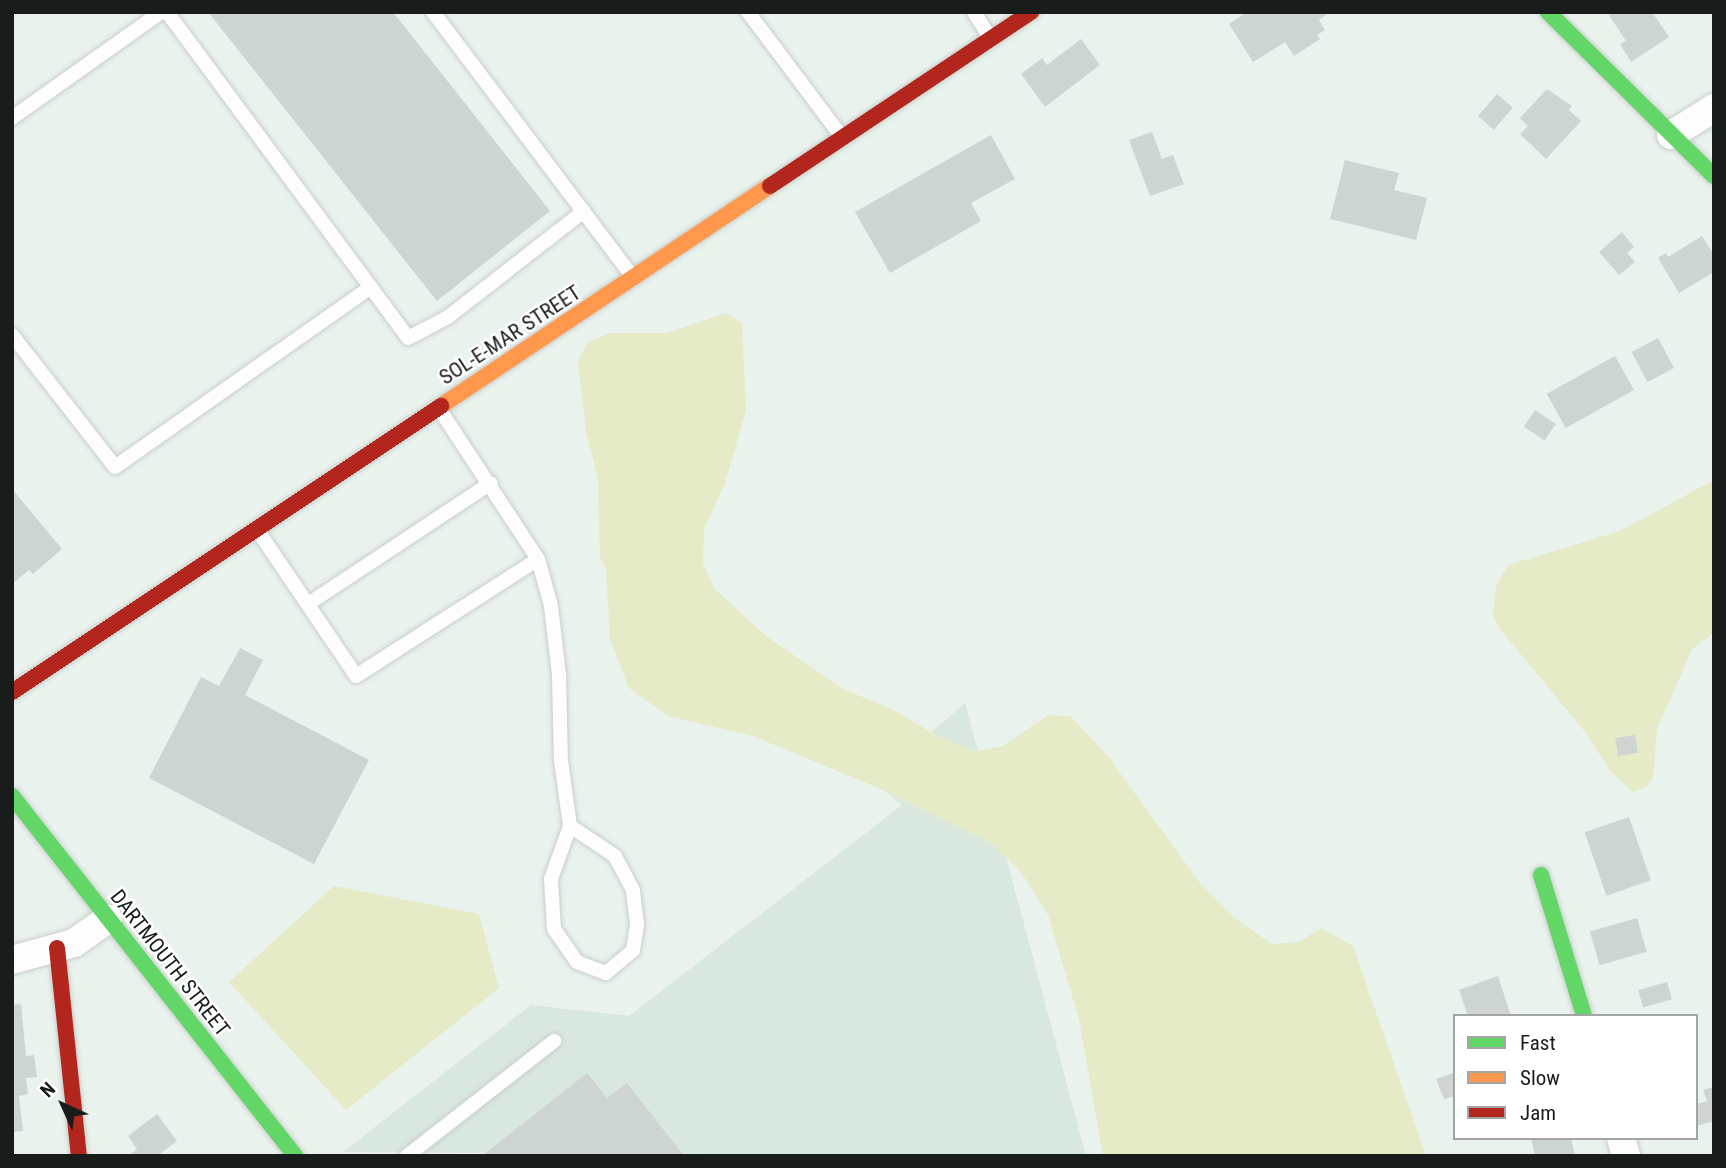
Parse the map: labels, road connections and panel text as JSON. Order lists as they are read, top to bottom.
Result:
{
  "streets": {
    "street": ["SOL-E-MAR STREET", "DARTMOUTH STREET"]
  },
  "legend": ["Fast", "Slow", "Jam"],
  "north": "top left"
}
